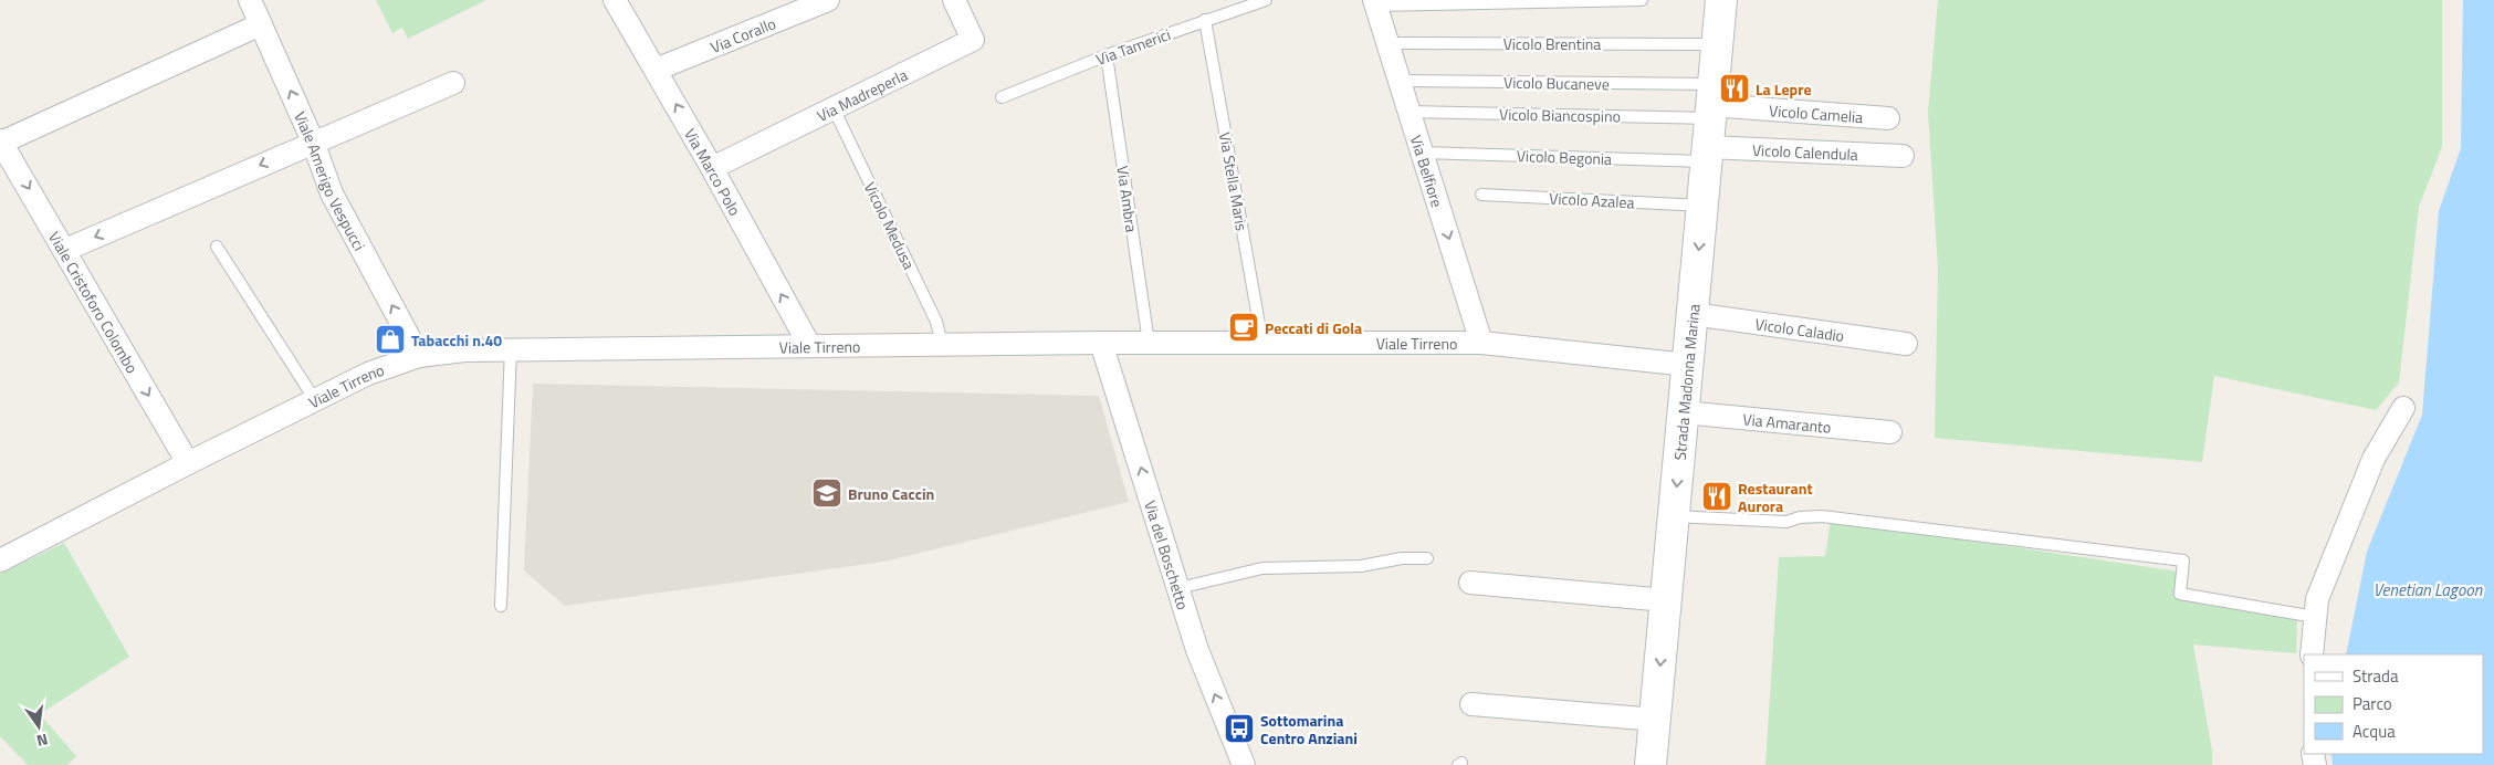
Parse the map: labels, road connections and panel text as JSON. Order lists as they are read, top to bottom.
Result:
{
  "streets": {
    "street": [
      "Via Corallo",
      "Via Madreperla",
      "Vicolo Camelia",
      "Vicolo Calendula",
      "Via Marco Polo",
      "Via Belfiore",
      "Viale Amerigo Vespucci",
      "Viale Cristoforo Colombo",
      "Vicolo Caladio",
      "Viale Tirreno",
      "Strada Madonna Marina",
      "Via Amaranto",
      "Via del Boschetto"
    ],
    "lane": [
      "Vicolo Brentina",
      "Via Tamerici",
      "Vicolo Bucaneve",
      "Vicolo Biancospino",
      "Vicolo Begonia",
      "Via Stella Maris",
      "Via Ambra",
      "Vicolo Azalea",
      "Vicolo Medusa"
    ]
  },
  "crossings": [
    ["Via Corallo", "Via Marco Polo"],
    ["Vicolo Brentina", "Via Belfiore"],
    ["Vicolo Brentina", "Strada Madonna Marina"],
    ["Via Tamerici", "Via Stella Maris"],
    ["Via Tamerici", "Via Ambra"],
    ["Vicolo Bucaneve", "Vicolo Camelia"],
    ["Vicolo Bucaneve", "Vicolo Biancospino"],
    ["Vicolo Bucaneve", "Vicolo Calendula"],
    ["Vicolo Bucaneve", "Vicolo Begonia"],
    ["Vicolo Bucaneve", "Via Belfiore"],
    ["Vicolo Bucaneve", "Strada Madonna Marina"],
    ["Via Madreperla", "Via Marco Polo"],
    ["Via Madreperla", "Vicolo Medusa"],
    ["Vicolo Camelia", "Vicolo Biancospino"],
    ["Vicolo Camelia", "Vicolo Calendula"],
    ["Vicolo Camelia", "Vicolo Begonia"],
    ["Vicolo Camelia", "Strada Madonna Marina"],
    ["Vicolo Biancospino", "Vicolo Calendula"],
    ["Vicolo Biancospino", "Vicolo Begonia"],
    ["Vicolo Biancospino", "Via Belfiore"],
    ["Vicolo Biancospino", "Strada Madonna Marina"],
    ["Vicolo Calendula", "Vicolo Begonia"],
    ["Vicolo Calendula", "Strada Madonna Marina"],
    ["Vicolo Begonia", "Via Belfiore"],
    ["Vicolo Begonia", "Strada Madonna Marina"],
    ["Via Marco Polo", "Viale Tirreno"],
    ["Via Belfiore", "Viale Tirreno"],
    ["Viale Amerigo Vespucci", "Viale Tirreno"],
    ["Via Stella Maris", "Viale Tirreno"],
    ["Via Ambra", "Viale Tirreno"],
    ["Vicolo Azalea", "Strada Madonna Marina"],
    ["Vicolo Medusa", "Viale Tirreno"],
    ["Viale Cristoforo Colombo", "Viale Tirreno"],
    ["Vicolo Caladio", "Strada Madonna Marina"],
    ["Viale Tirreno", "Strada Madonna Marina"],
    ["Viale Tirreno", "Via del Boschetto"],
    ["Strada Madonna Marina", "Via Amaranto"]
  ],
  "one_way": [
    "Via Marco Polo",
    "Via Belfiore",
    "Viale Amerigo Vespucci",
    "Viale Cristoforo Colombo",
    "Strada Madonna Marina",
    "Via del Boschetto"
  ],
  "water": ["Venetian Lagoon"],
  "places": {
    "restaurant": ["La Lepre", "Restaurant Aurora"],
    "cafe": ["Peccati di Gola"],
    "shop": ["Tabacchi n.40"],
    "school or university": ["Bruno Caccin"],
    "bus stop": ["Sottomarina Centro Anziani"]
  },
  "legend": ["Strada", "Parco", "Acqua"],
  "north": "bottom"
}
